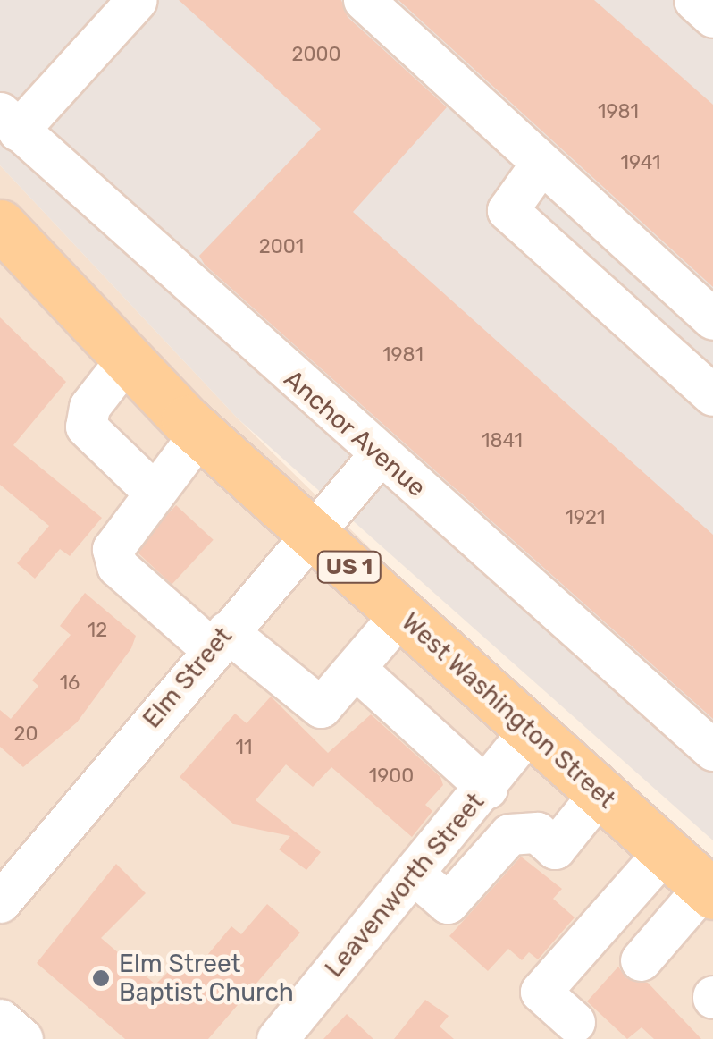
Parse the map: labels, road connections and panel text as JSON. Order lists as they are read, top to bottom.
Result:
{
  "streets": {
    "main road": ["US 1", "West Washington Street"],
    "street": ["Anchor Avenue", "Elm Street", "Leavenworth Street"]
  },
  "crossings": [
    ["Anchor Avenue", "Elm Street"],
    ["Elm Street", "West Washington Street"],
    ["West Washington Street", "Leavenworth Street"]
  ],
  "places": ["Elm Street Baptist Church"],
  "house_numbers": [
    "2000",
    "1981",
    "1941",
    "2001",
    "1981",
    "1841",
    "1921",
    "12",
    "16",
    "20",
    "11",
    "1900"
  ]
}
